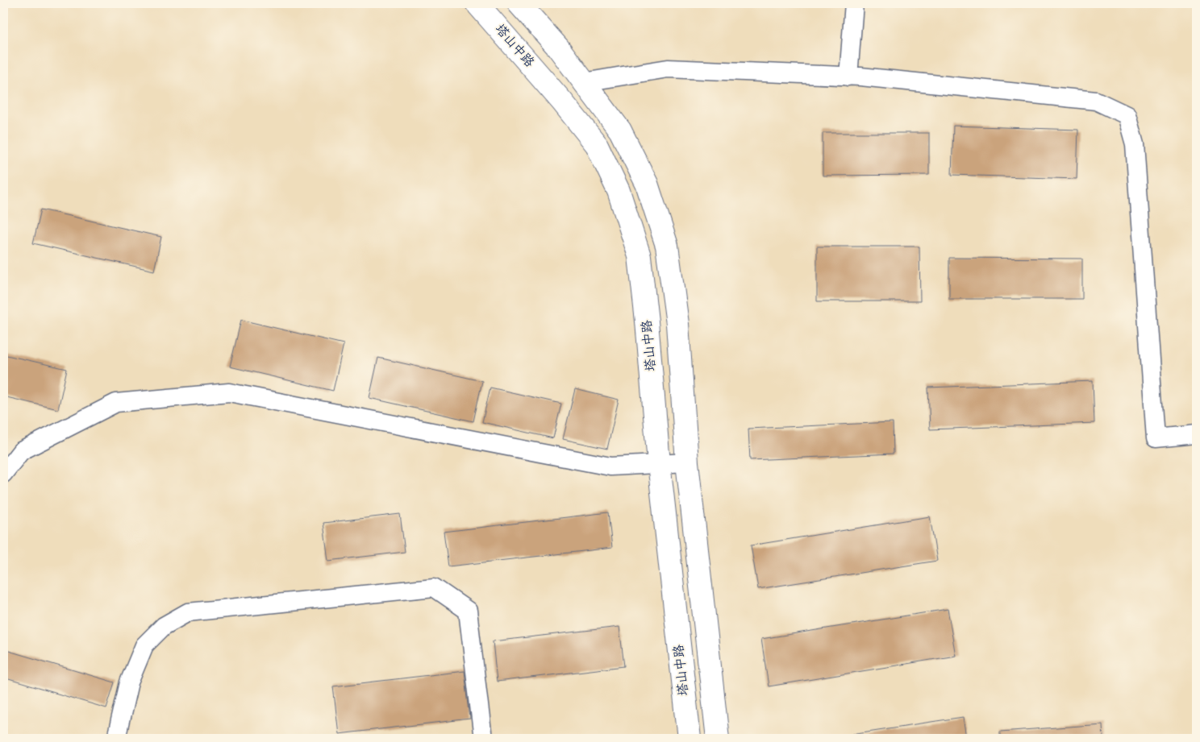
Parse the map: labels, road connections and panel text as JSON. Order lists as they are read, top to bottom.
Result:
{
  "streets": {
    "main road": ["塔山中路"]
  }
}
